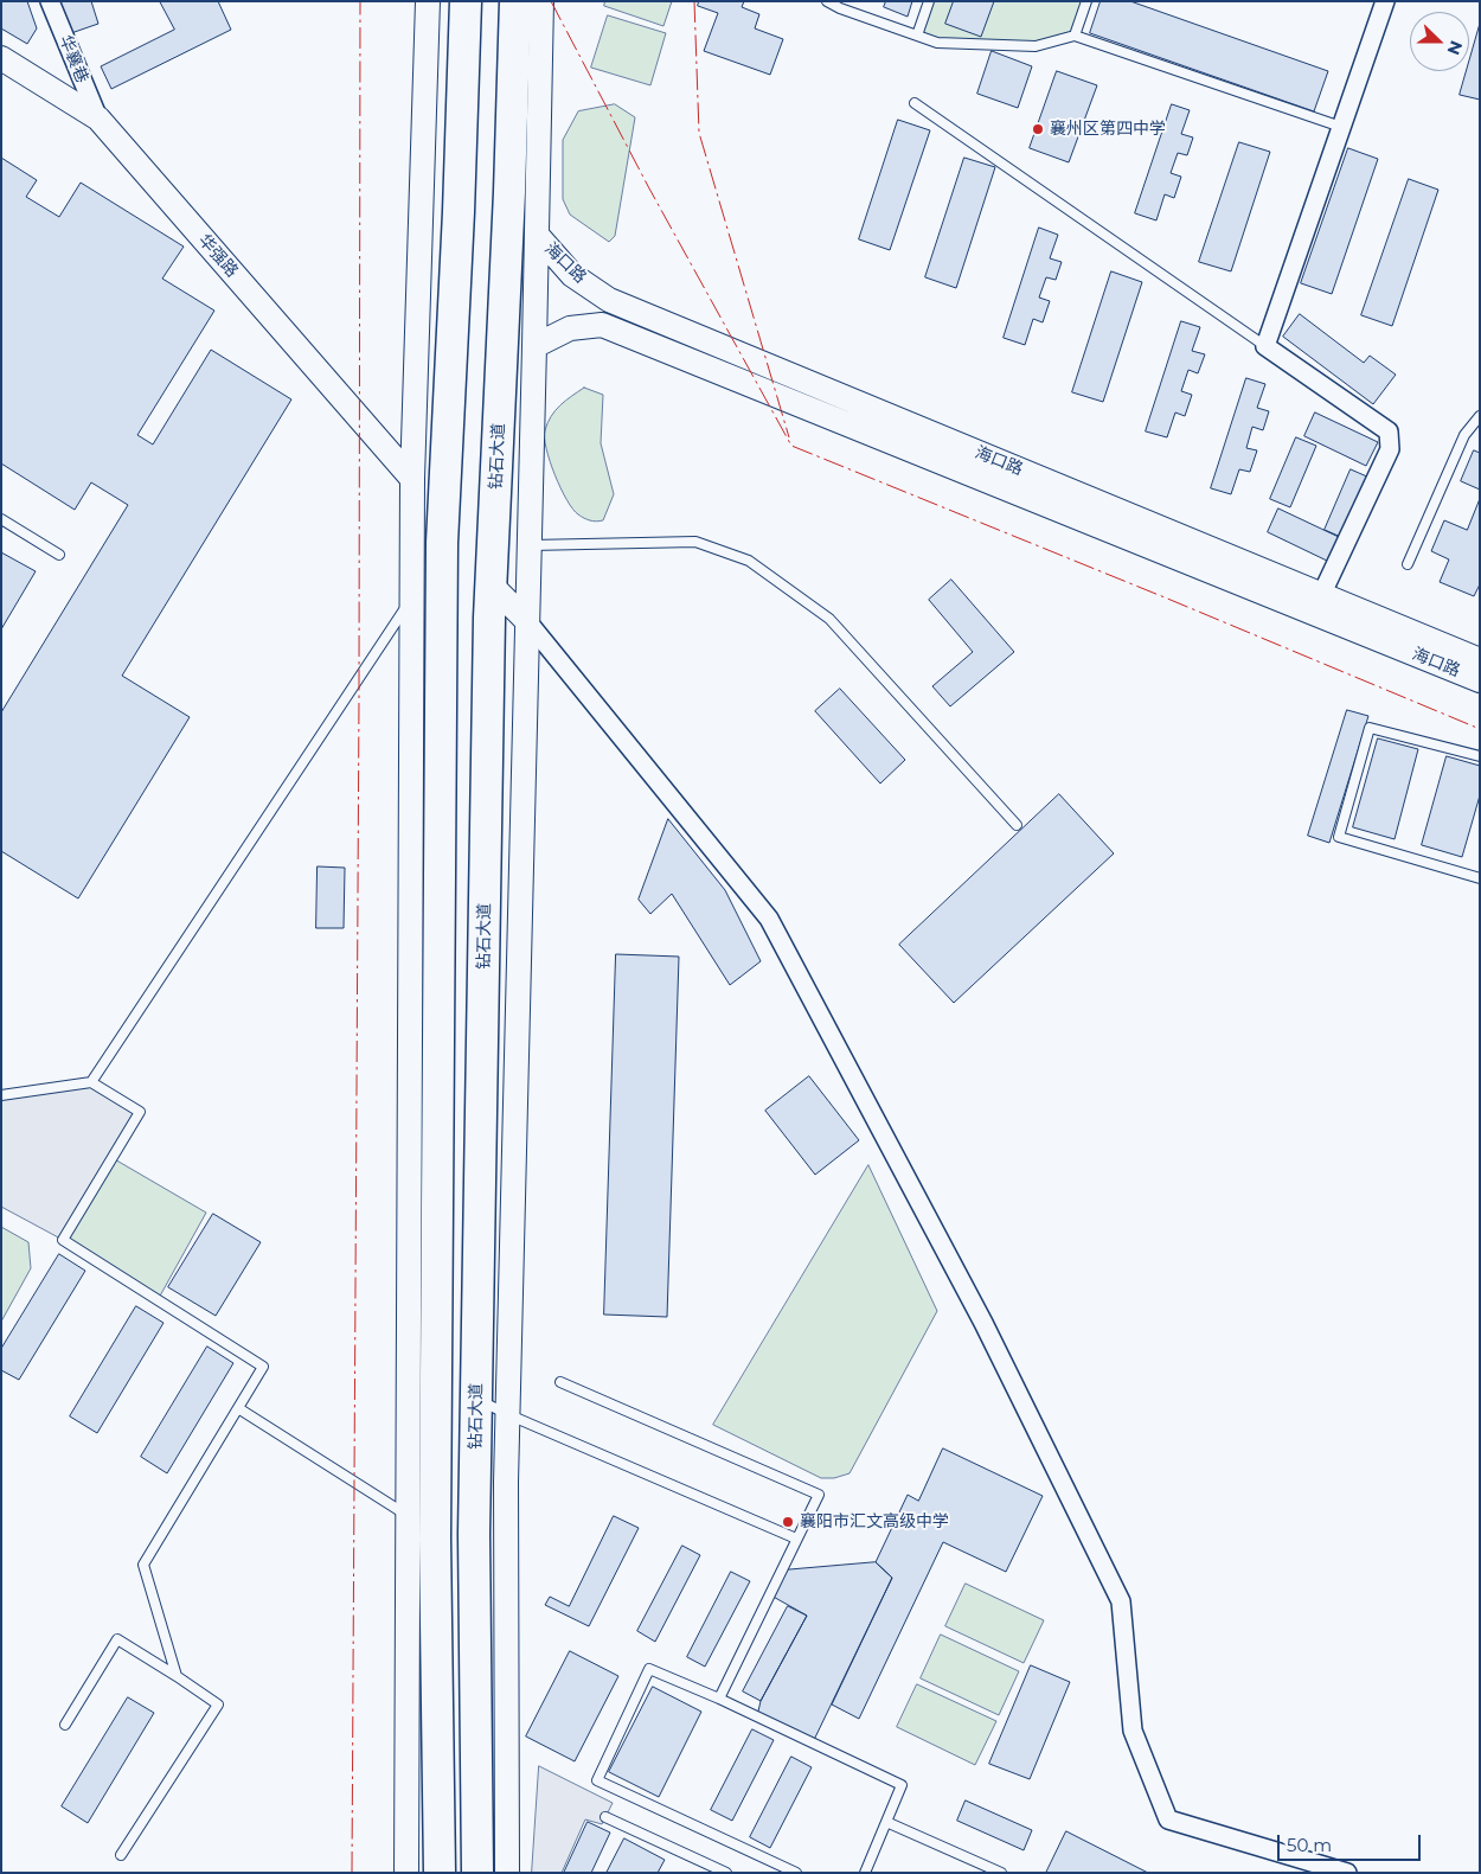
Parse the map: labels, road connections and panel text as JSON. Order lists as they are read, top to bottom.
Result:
{
  "streets": {
    "highway": ["钻石大道"],
    "street": ["华襄巷", "华强路", "海口路"]
  },
  "crossings": [
    ["华襄巷", "华强路"]
  ],
  "places": ["襄州区第四中学", "襄阳市汇文高级中学"],
  "scale_bar": "50 m",
  "north": "right"
}
